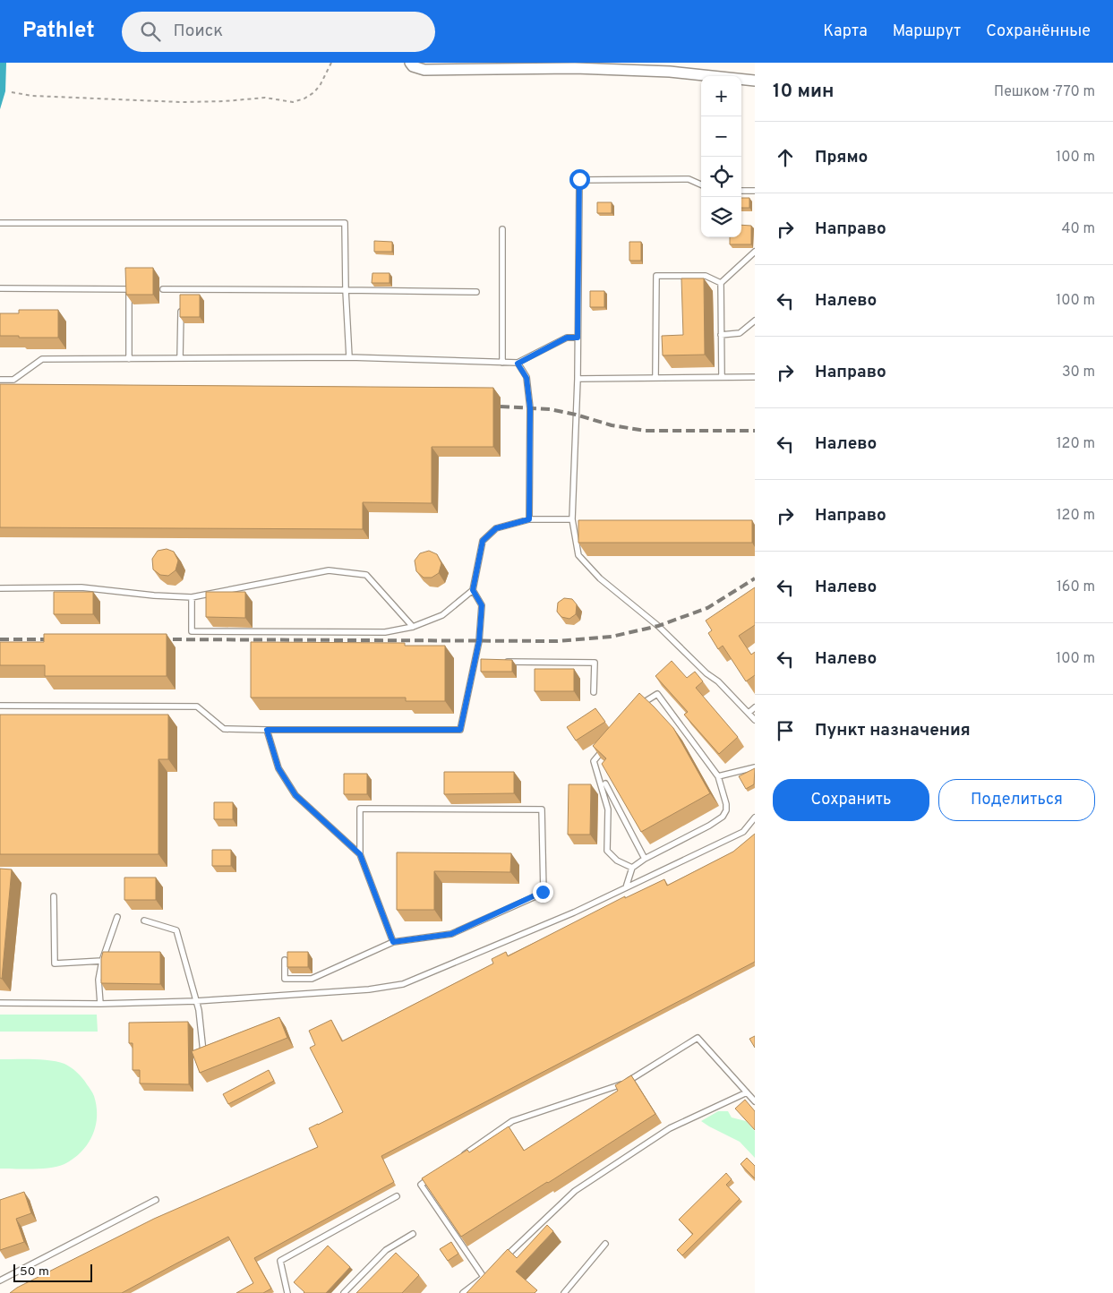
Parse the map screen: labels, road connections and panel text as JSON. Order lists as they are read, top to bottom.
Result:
{
  "scale_bar": "50 m",
  "page": {
    "header": "Pathlet",
    "search": "Поиск",
    "nav": ["Карта", "Маршрут", "Сохранённые"],
    "heading": ["10 мин", "Пешком · 770 m"],
    "map_buttons": ["+", "−"],
    "list": [
      ["Прямо", "100 m"],
      ["Направо", "40 m"],
      ["Налево", "100 m"],
      ["Направо", "30 m"],
      ["Налево", "120 m"],
      ["Направо", "120 m"],
      ["Налево", "160 m"],
      ["Налево", "100 m"],
      "Пункт назначения"
    ],
    "buttons": ["Сохранить", "Поделиться"],
    "scale": "50 m"
  }
}
